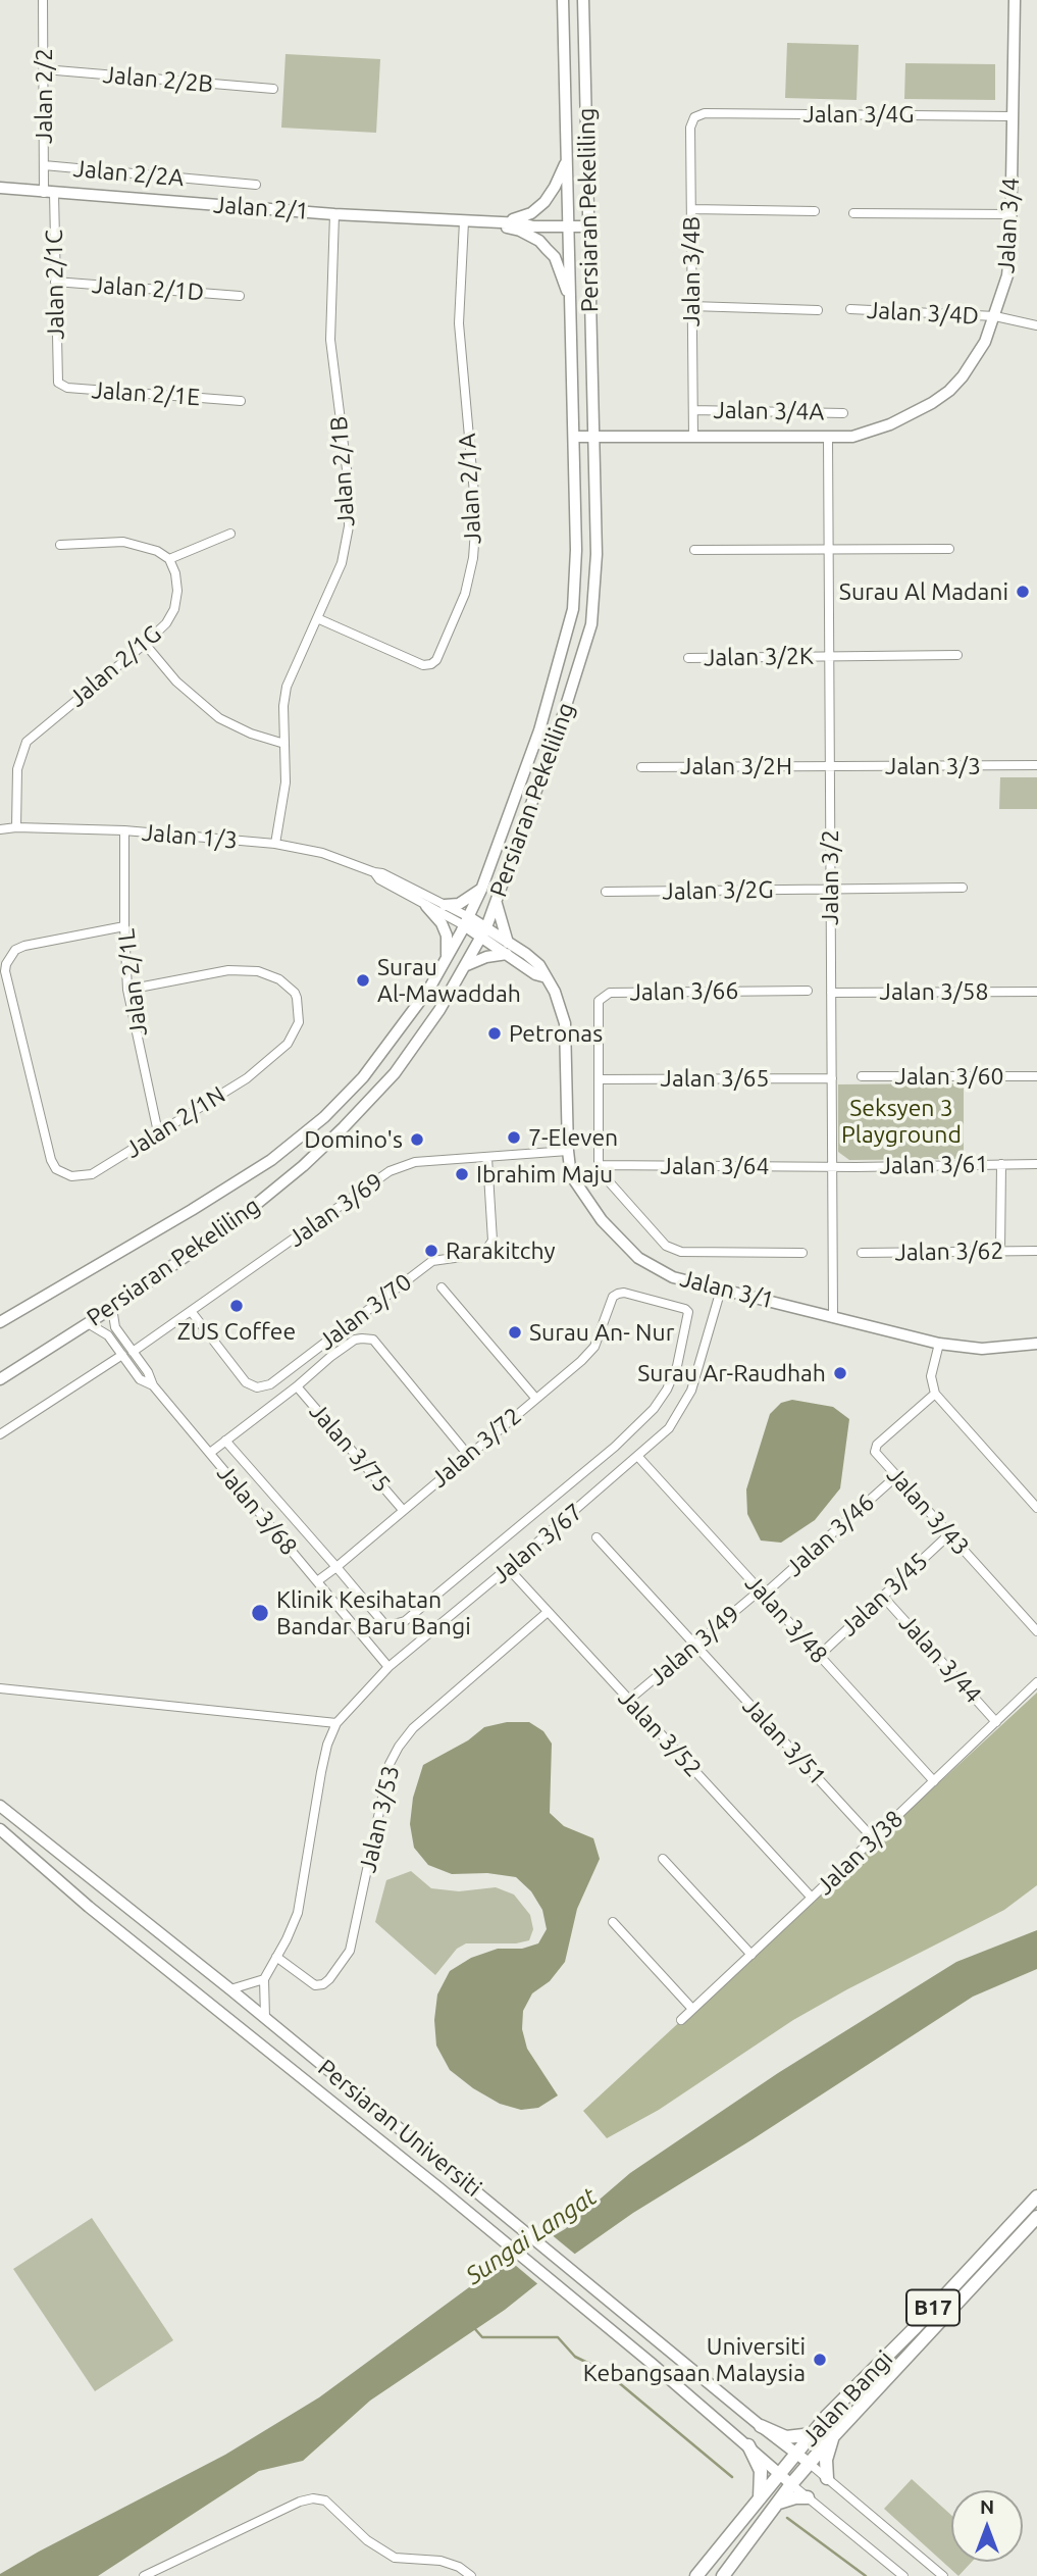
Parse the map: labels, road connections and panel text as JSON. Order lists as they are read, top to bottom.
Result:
{
  "streets": {
    "main road": [
      "Jalan 2/1",
      "Persiaran Pekeliling",
      "Jalan 3/4",
      "Jalan 3/1",
      "Persiaran Universiti",
      "B17",
      "Jalan Bangi"
    ],
    "street": [
      "Jalan 2/2B",
      "Jalan 2/2",
      "Jalan 3/4G",
      "Jalan 2/2A",
      "Jalan 3/4B",
      "Jalan 2/1C",
      "Jalan 2/1D",
      "Jalan 3/4D",
      "Jalan 2/1E",
      "Jalan 3/4A",
      "Jalan 2/1B",
      "Jalan 2/1A",
      "Jalan 3/2K",
      "Jalan 2/1G",
      "Jalan 3/2H",
      "Jalan 3/3",
      "Jalan 1/3",
      "Jalan 3/2",
      "Jalan 3/2G",
      "Jalan 2/1L",
      "Jalan 3/66",
      "Jalan 3/58",
      "Jalan 3/60",
      "Jalan 3/65",
      "Jalan 2/1N",
      "Jalan 3/61",
      "Jalan 3/64",
      "Jalan 3/69",
      "Jalan 3/62",
      "Jalan 3/70",
      "Jalan 3/75",
      "Jalan 3/72",
      "Jalan 3/68",
      "Jalan 3/43",
      "Jalan 3/46",
      "Jalan 3/67",
      "Jalan 3/45",
      "Jalan 3/48",
      "Jalan 3/49",
      "Jalan 3/44",
      "Jalan 3/52",
      "Jalan 3/51",
      "Jalan 3/53",
      "Jalan 3/38"
    ]
  },
  "crossings": [
    ["Jalan 2/2B", "Jalan 2/2"],
    ["Jalan 2/2", "Jalan 2/2A"],
    ["Jalan 2/2", "Jalan 2/1"],
    ["Jalan 2/2", "Jalan 2/1C"],
    ["Jalan 3/4G", "Jalan 3/4"],
    ["Jalan 3/4G", "Jalan 3/4B"],
    ["Jalan 2/1", "Persiaran Pekeliling"],
    ["Jalan 2/1", "Jalan 2/1C"],
    ["Jalan 2/1", "Jalan 2/1B"],
    ["Jalan 2/1", "Jalan 2/1A"],
    ["Persiaran Pekeliling", "Jalan 3/4"],
    ["Persiaran Pekeliling", "Jalan 1/3"],
    ["Persiaran Pekeliling", "Jalan 3/1"],
    ["Persiaran Pekeliling", "Jalan 3/68"],
    ["Jalan 3/4", "Jalan 3/4B"],
    ["Jalan 3/4", "Jalan 3/4D"],
    ["Jalan 3/4", "Jalan 3/2"],
    ["Jalan 3/4B", "Jalan 3/4A"],
    ["Jalan 2/1C", "Jalan 2/1D"],
    ["Jalan 2/1C", "Jalan 2/1E"],
    ["Jalan 2/1B", "Jalan 2/1A"],
    ["Jalan 2/1B", "Jalan 1/3"],
    ["Jalan 3/2K", "Jalan 3/2"],
    ["Jalan 2/1G", "Jalan 1/3"],
    ["Jalan 3/2H", "Jalan 3/3"],
    ["Jalan 3/2H", "Jalan 3/2"],
    ["Jalan 3/3", "Jalan 3/2"],
    ["Jalan 1/3", "Jalan 2/1L"],
    ["Jalan 1/3", "Jalan 3/1"],
    ["Jalan 3/2", "Jalan 3/2G"],
    ["Jalan 3/2", "Jalan 3/58"],
    ["Jalan 3/2", "Jalan 3/65"],
    ["Jalan 3/2", "Jalan 3/61"],
    ["Jalan 3/2", "Jalan 3/64"],
    ["Jalan 3/2", "Jalan 3/1"],
    ["Jalan 2/1L", "Jalan 2/1N"],
    ["Jalan 3/66", "Jalan 3/65"],
    ["Jalan 3/66", "Jalan 3/64"],
    ["Jalan 3/61", "Jalan 3/64"],
    ["Jalan 3/69", "Jalan 3/1"],
    ["Jalan 3/69", "Jalan 3/70"],
    ["Jalan 3/69", "Jalan 3/68"],
    ["Jalan 3/1", "Jalan 3/67"],
    ["Jalan 3/75", "Jalan 3/72"],
    ["Jalan 3/72", "Jalan 3/68"],
    ["Jalan 3/68", "Jalan 3/67"],
    ["Jalan 3/43", "Jalan 3/46"],
    ["Jalan 3/43", "Jalan 3/45"],
    ["Jalan 3/46", "Jalan 3/48"],
    ["Jalan 3/46", "Jalan 3/49"],
    ["Jalan 3/67", "Jalan 3/48"],
    ["Jalan 3/67", "Jalan 3/52"],
    ["Jalan 3/67", "Jalan 3/53"],
    ["Jalan 3/45", "Jalan 3/48"],
    ["Jalan 3/45", "Jalan 3/44"],
    ["Jalan 3/48", "Jalan 3/49"],
    ["Jalan 3/48", "Jalan 3/38"],
    ["Jalan 3/49", "Jalan 3/52"],
    ["Jalan 3/49", "Jalan 3/51"],
    ["Jalan 3/44", "Jalan 3/38"],
    ["Jalan 3/52", "Jalan 3/53"],
    ["Jalan 3/52", "Jalan 3/38"],
    ["Jalan 3/51", "Jalan 3/38"],
    ["Persiaran Universiti", "Jalan Bangi"]
  ],
  "water": ["Sungai Langat"],
  "parks": ["Seksyen 3 Playground"],
  "places": [
    "Surau Al Madani",
    "Surau Al-Mawaddah",
    "Petronas",
    "7-Eleven",
    "Domino's",
    "Ibrahim Maju",
    "Rarakitchy",
    "ZUS Coffee",
    "Surau An- Nur",
    "Surau Ar-Raudhah",
    "Klinik Kesihatan Bandar Baru Bangi",
    "Universiti Kebangsaan Malaysia"
  ],
  "north": "top"
}
